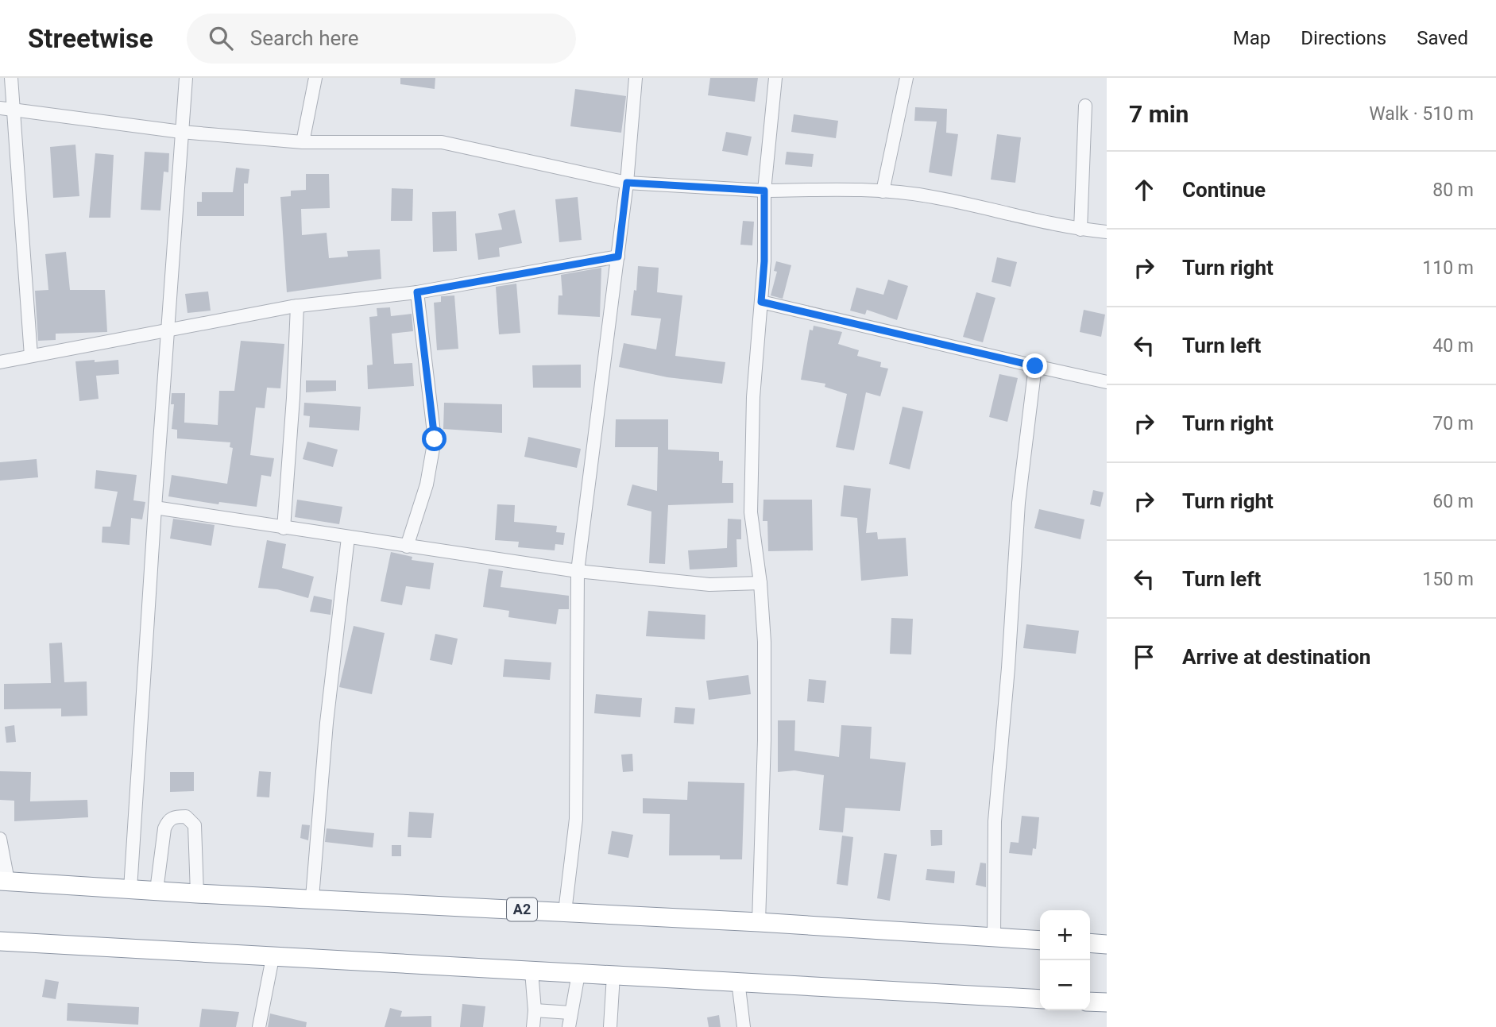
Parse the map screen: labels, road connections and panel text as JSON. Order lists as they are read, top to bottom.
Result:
{
  "streets": {
    "highway": ["A2"]
  },
  "page": {
    "header": "Streetwise",
    "search": "Search here",
    "nav": ["Map", "Directions", "Saved"],
    "heading": ["7 min", "Walk · 510 m"],
    "list": [
      ["Continue", "80 m"],
      ["Turn right", "110 m"],
      ["Turn left", "40 m"],
      ["Turn right", "70 m"],
      ["Turn right", "60 m"],
      ["Turn left", "150 m"],
      "Arrive at destination"
    ],
    "map_buttons": ["+", "−"]
  }
}
